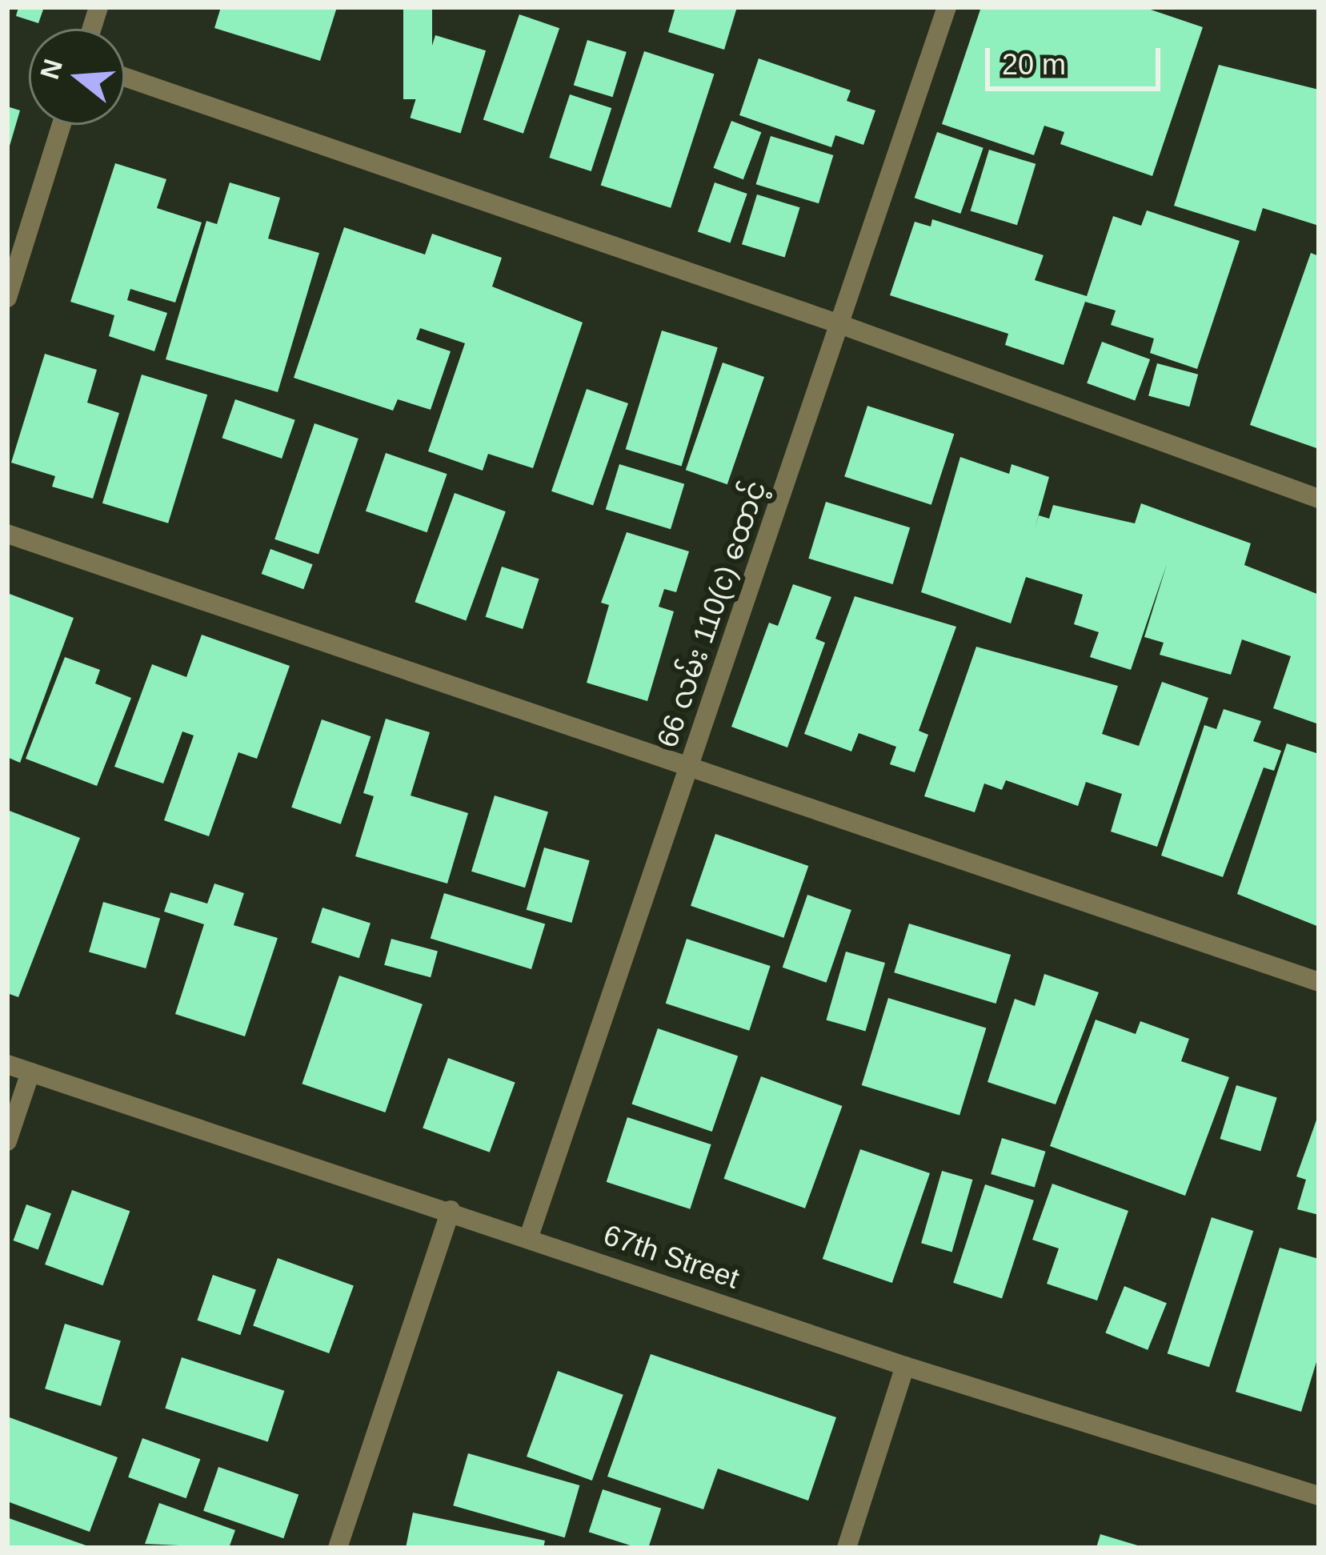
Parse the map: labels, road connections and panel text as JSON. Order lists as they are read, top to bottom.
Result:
{
  "streets": {
    "street": ["66 လမ်း 110(c) ထောင့်", "67th Street"]
  },
  "crossings": [
    ["66 လမ်း 110(c) ထောင့်", "67th Street"]
  ],
  "scale_bar": "20 m",
  "north": "left"
}
